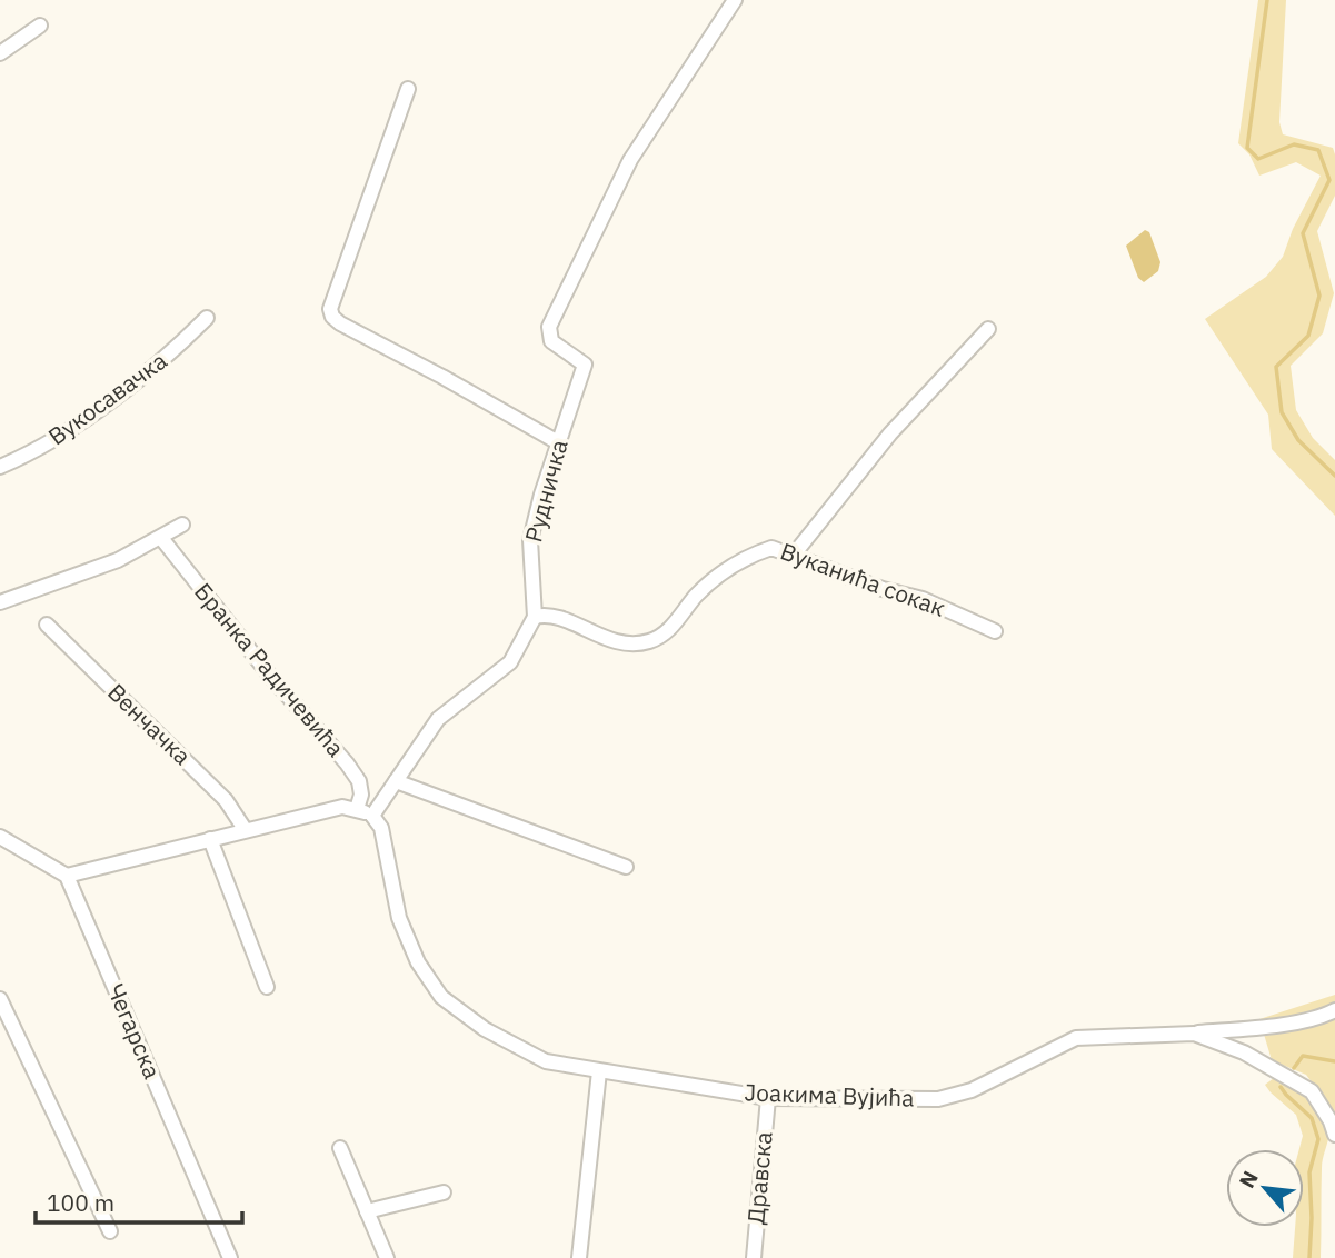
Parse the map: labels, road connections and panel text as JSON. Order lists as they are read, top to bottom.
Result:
{
  "streets": {
    "street": [
      "Вукосавачка",
      "Рудничка",
      "Вуканића сокак",
      "Бранка Радичевића",
      "Венчачка",
      "Чегарска",
      "Јоакима Вујића",
      "Дравска"
    ]
  },
  "crossings": [
    ["Рудничка", "Вуканића сокак"],
    ["Јоакима Вујића", "Дравска"]
  ],
  "scale_bar": "100 m",
  "north": "top left"
}
